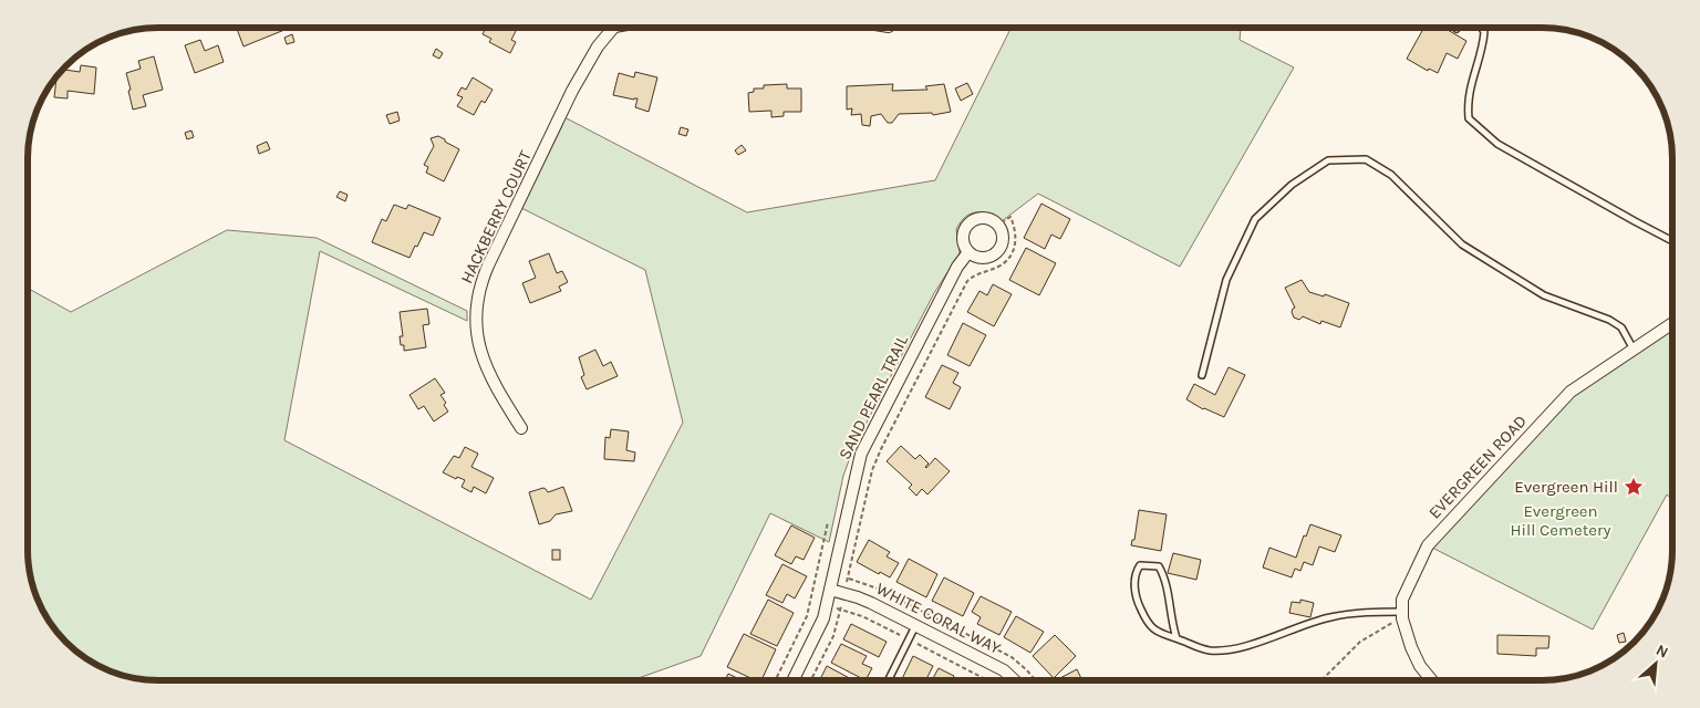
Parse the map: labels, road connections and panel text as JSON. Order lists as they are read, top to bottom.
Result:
{
  "streets": {
    "street": [
      "HACKBERRY COURT",
      "SAND PEARL TRAIL",
      "EVERGREEN ROAD",
      "WHITE CORAL WAY"
    ]
  },
  "crossings": [
    ["SAND PEARL TRAIL", "WHITE CORAL WAY"]
  ],
  "parks": ["Evergreen Hill Cemetery"],
  "places": {
    "place": ["Evergreen Hill"]
  },
  "north": "top right"
}
